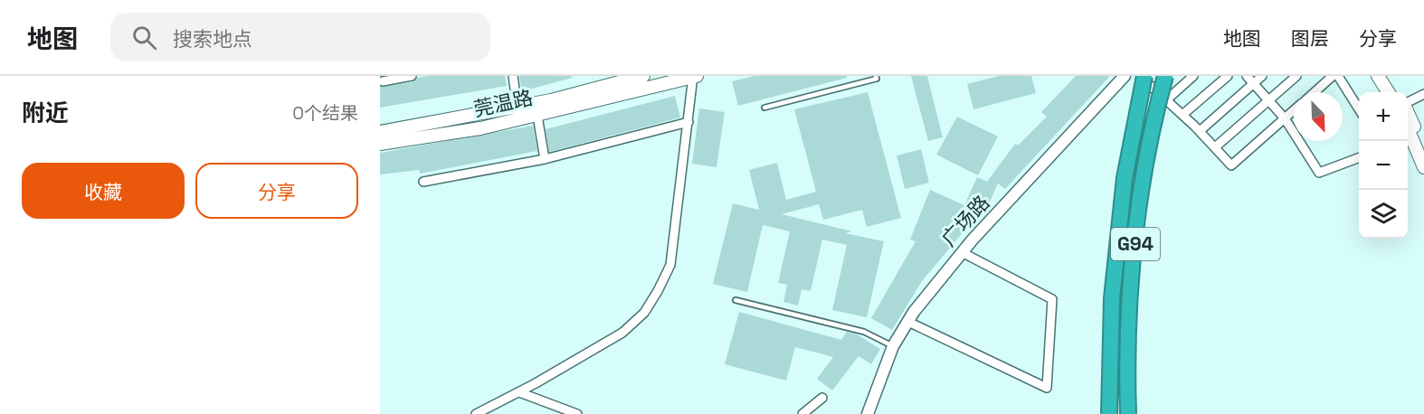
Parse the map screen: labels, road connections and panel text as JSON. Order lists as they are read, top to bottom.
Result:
{
  "streets": {
    "highway": ["G94"],
    "main road": ["莞温路"],
    "street": ["广场路"]
  },
  "north": "bottom right",
  "page": {
    "header": "地图",
    "search": "搜索地点",
    "nav": ["地图", "图层", "分享"],
    "heading": ["附近", "0个结果"],
    "map_buttons": ["+", "−"],
    "buttons": ["收藏", "分享"]
  }
}
